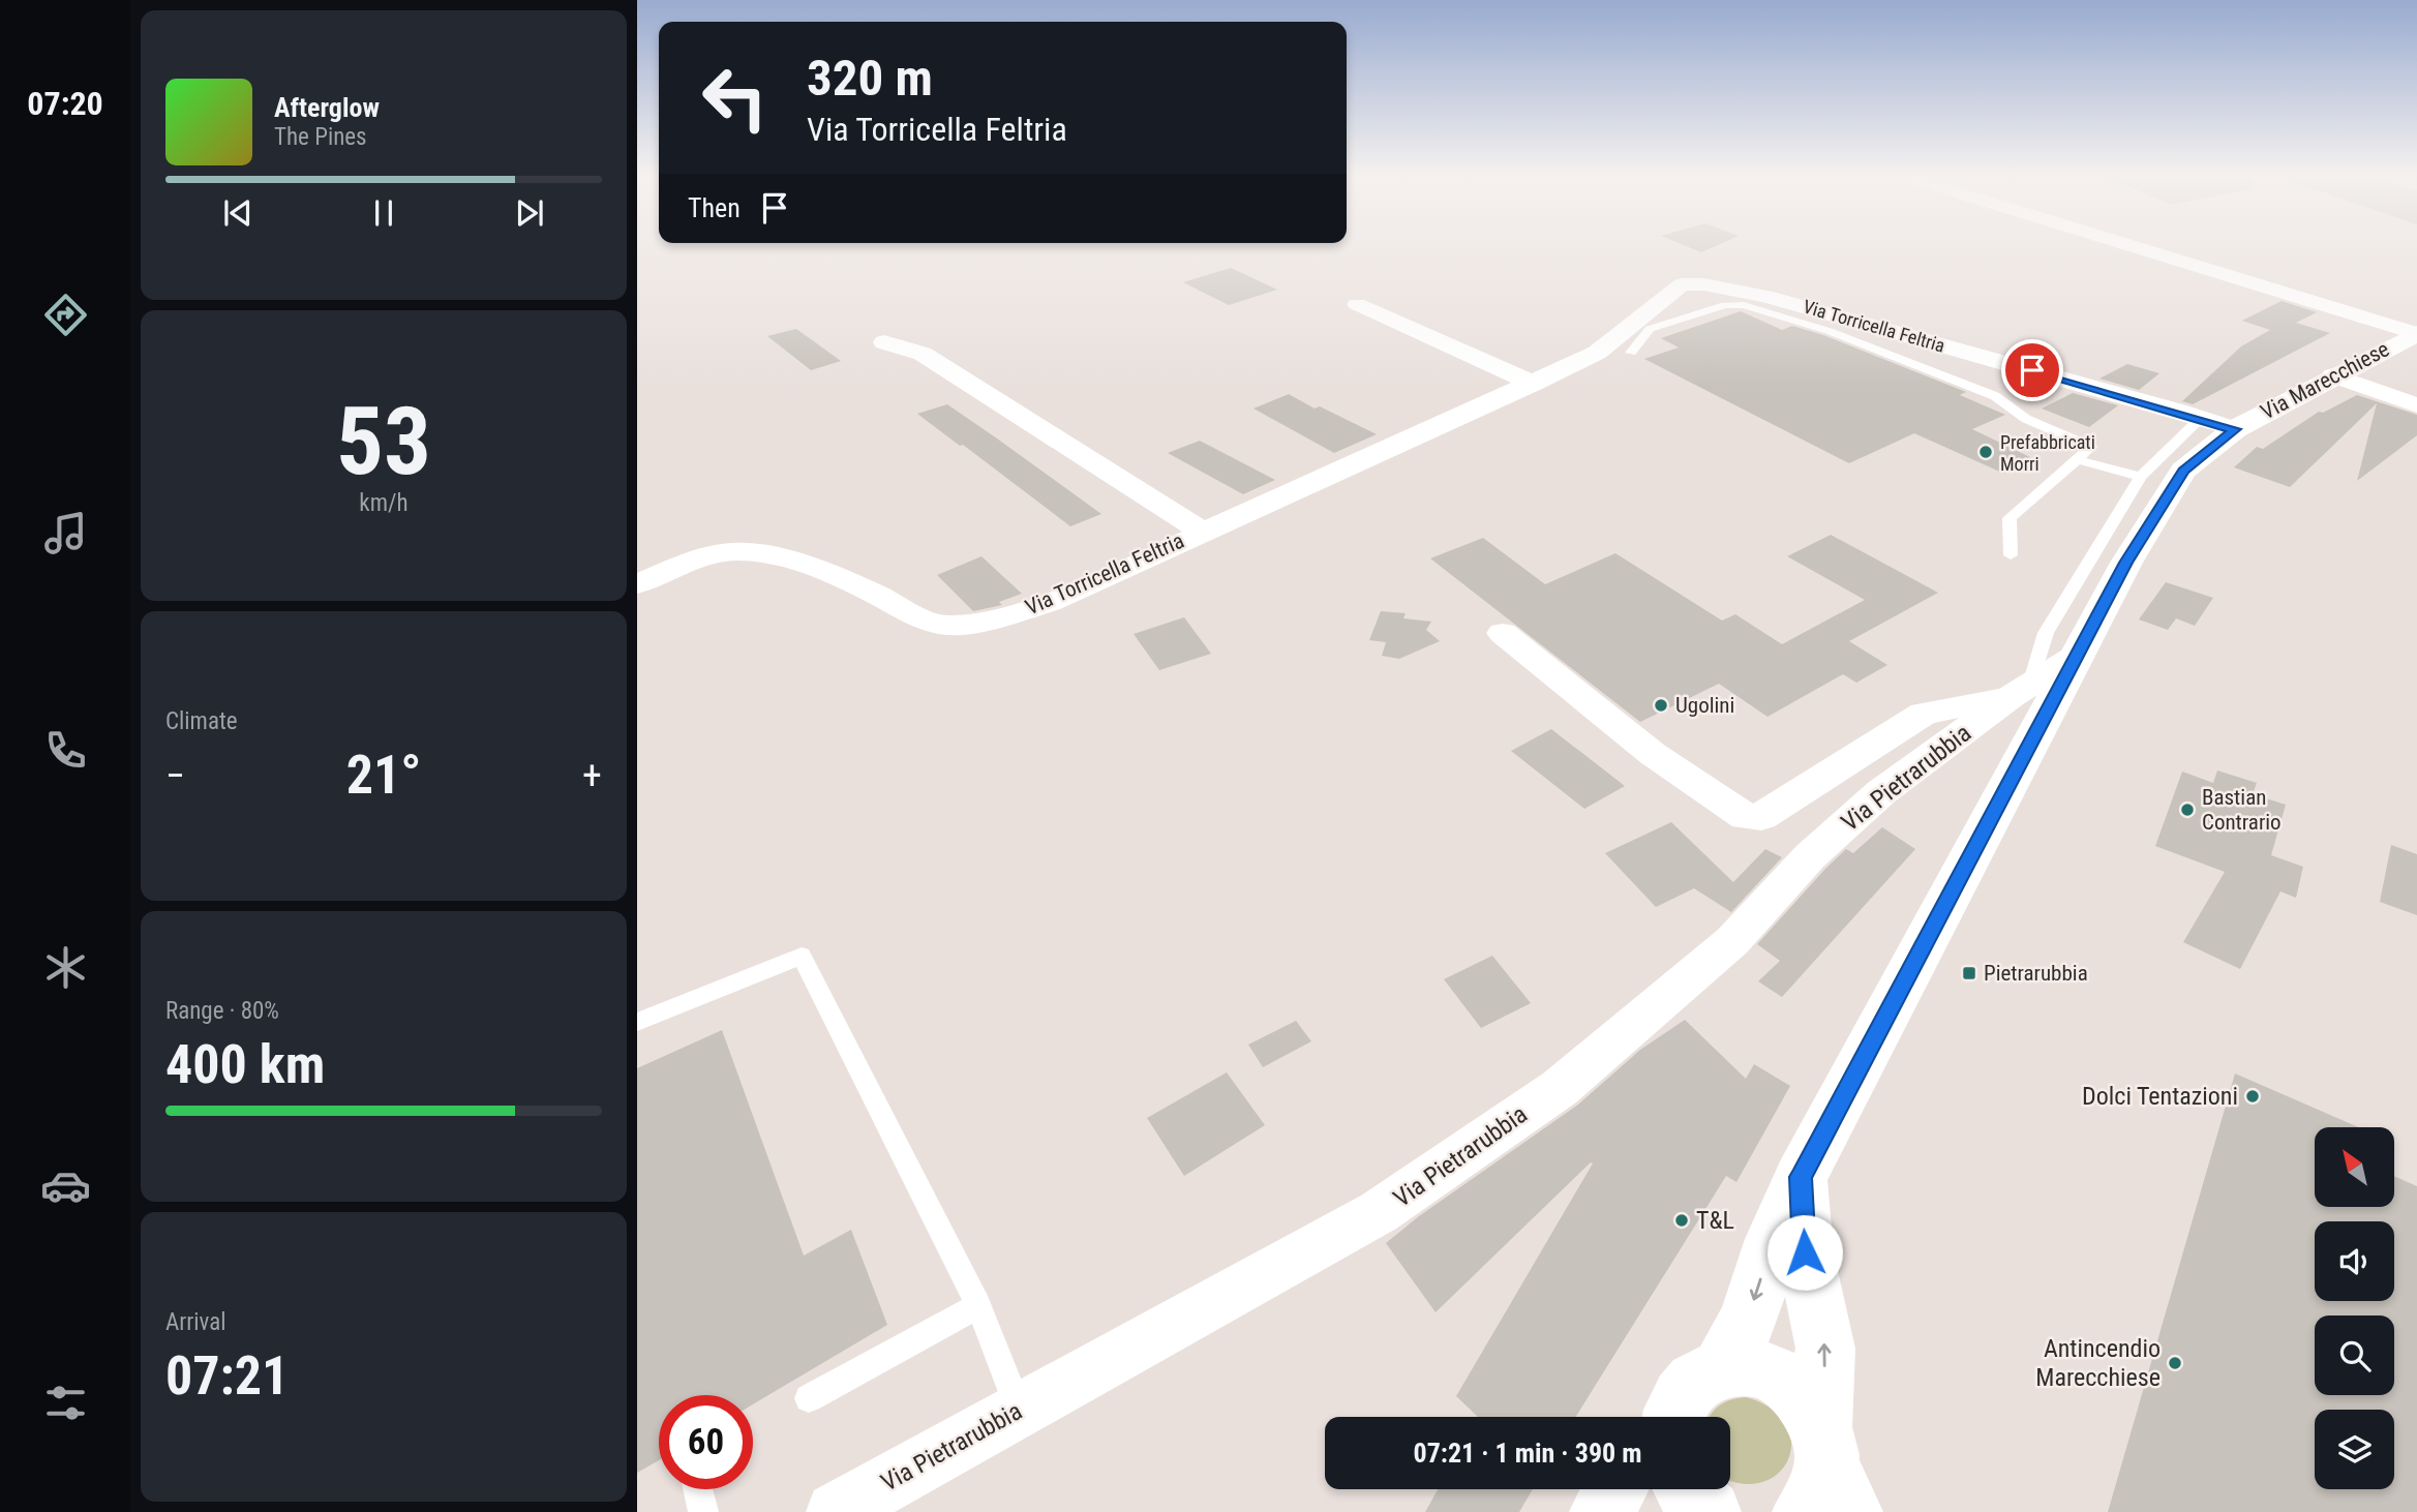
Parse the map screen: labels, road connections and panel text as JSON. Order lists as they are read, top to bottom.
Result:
{
  "streets": {
    "main road": ["Via Marecchiese"],
    "street": ["Via Torricella Feltria", "Via Pietrarubbia"]
  },
  "crossings": [
    ["Via Torricella Feltria", "Via Marecchiese"],
    ["Via Marecchiese", "Via Pietrarubbia"]
  ],
  "places": {
    "other": [
      "Prefabbricati Morri",
      "Ugolini",
      "Bastian Contrario",
      "Dolci Tentazioni",
      "T&L",
      "Antincendio Marecchiese"
    ],
    "transit": ["Pietrarubbia"]
  },
  "north": "top left",
  "page": {
    "tabs": "07:20",
    "turn": ["320 m", "Via Torricella Feltria"],
    "song": ["Afterglow", "The Pines"],
    "then": "Then",
    "tile": [
      ["53", "km/h"],
      "Climate",
      ["Range · 80%", "400 km"],
      ["Arrival", "07:21"]
    ],
    "heat": ["−", "21°", "+"],
    "limit": "60",
    "trip": "07:21 · 1 min · 390 m"
  }
}
